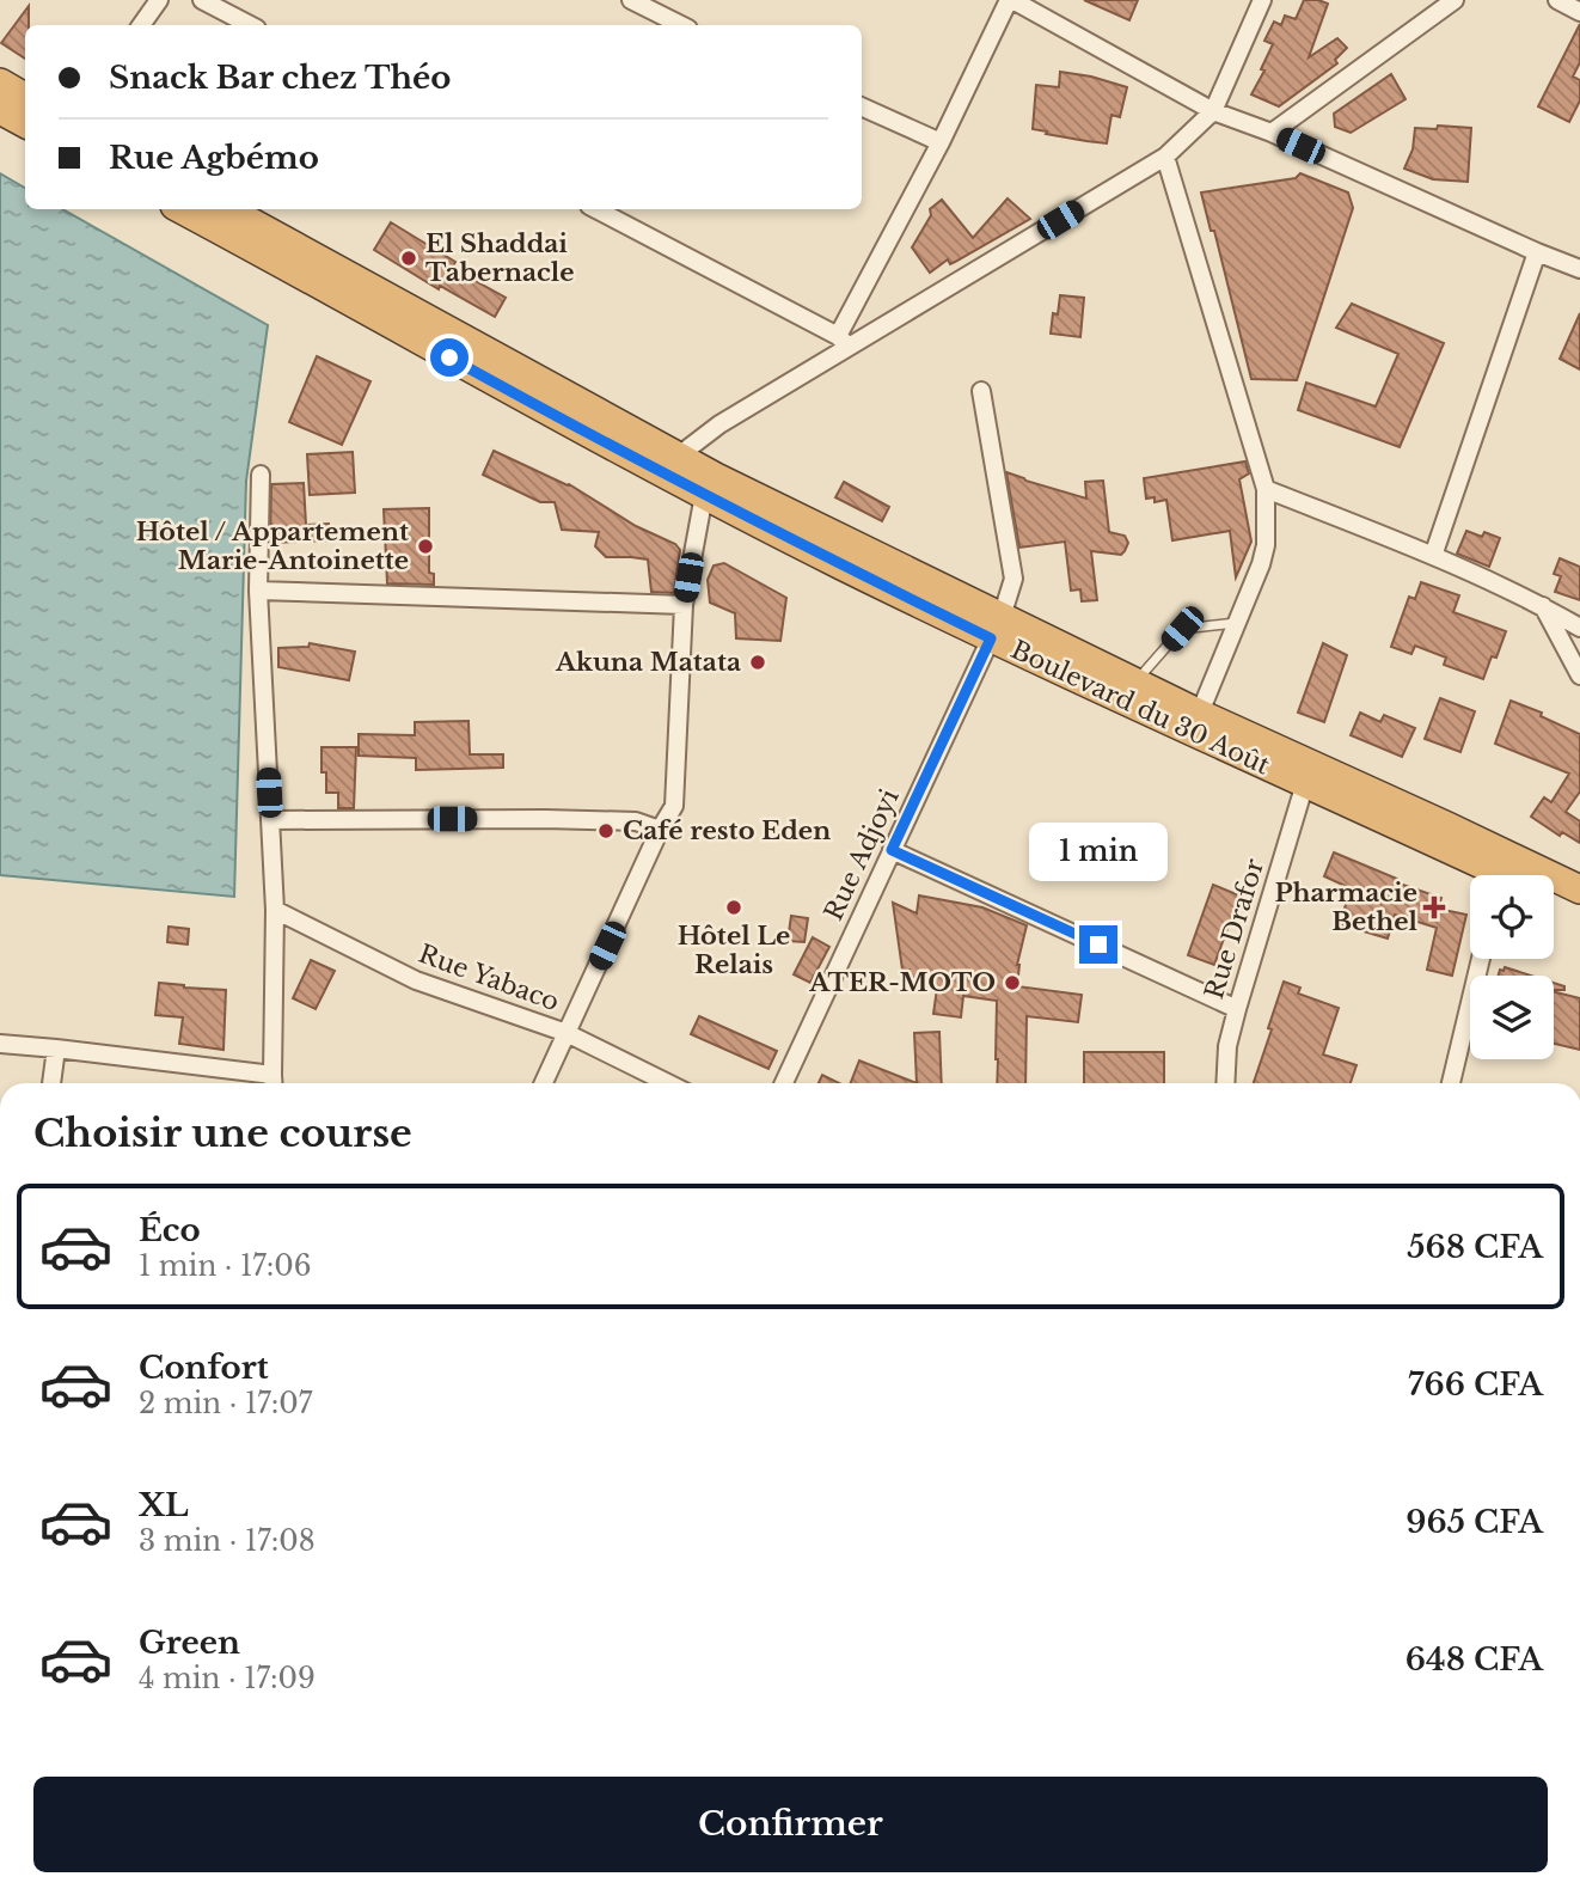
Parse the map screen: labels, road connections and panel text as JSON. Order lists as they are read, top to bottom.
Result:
{
  "streets": {
    "highway": ["Boulevard du 30 Août"],
    "street": ["Rue Adjoyi", "Rue Drafor", "Rue Yabaco"]
  },
  "crossings": [
    ["Boulevard du 30 Août", "Rue Adjoyi"],
    ["Boulevard du 30 Août", "Rue Drafor"]
  ],
  "places": {
    "other": [
      "El Shaddai Tabernacle",
      "Hôtel / Appartement Marie-Antoinette",
      "Akuna Matata",
      "Café resto Eden",
      "Hôtel Le Relais",
      "ATER-MOTO"
    ],
    "health": ["Pharmacie Bethel"]
  },
  "page": {
    "banner": ["Snack Bar chez Théo", "Rue Agbémo"],
    "bubble": "1 min",
    "heading": "Choisir une course",
    "list": [
      {
        "name": "Éco",
        "note": "1 min · 17:06",
        "value": "568 CFA"
      },
      {
        "name": "Confort",
        "note": "2 min · 17:07",
        "value": "766 CFA"
      },
      {
        "name": "XL",
        "note": "3 min · 17:08",
        "value": "965 CFA"
      },
      {
        "name": "Green",
        "note": "4 min · 17:09",
        "value": "648 CFA"
      }
    ],
    "buttons": "Confirmer"
  }
}
